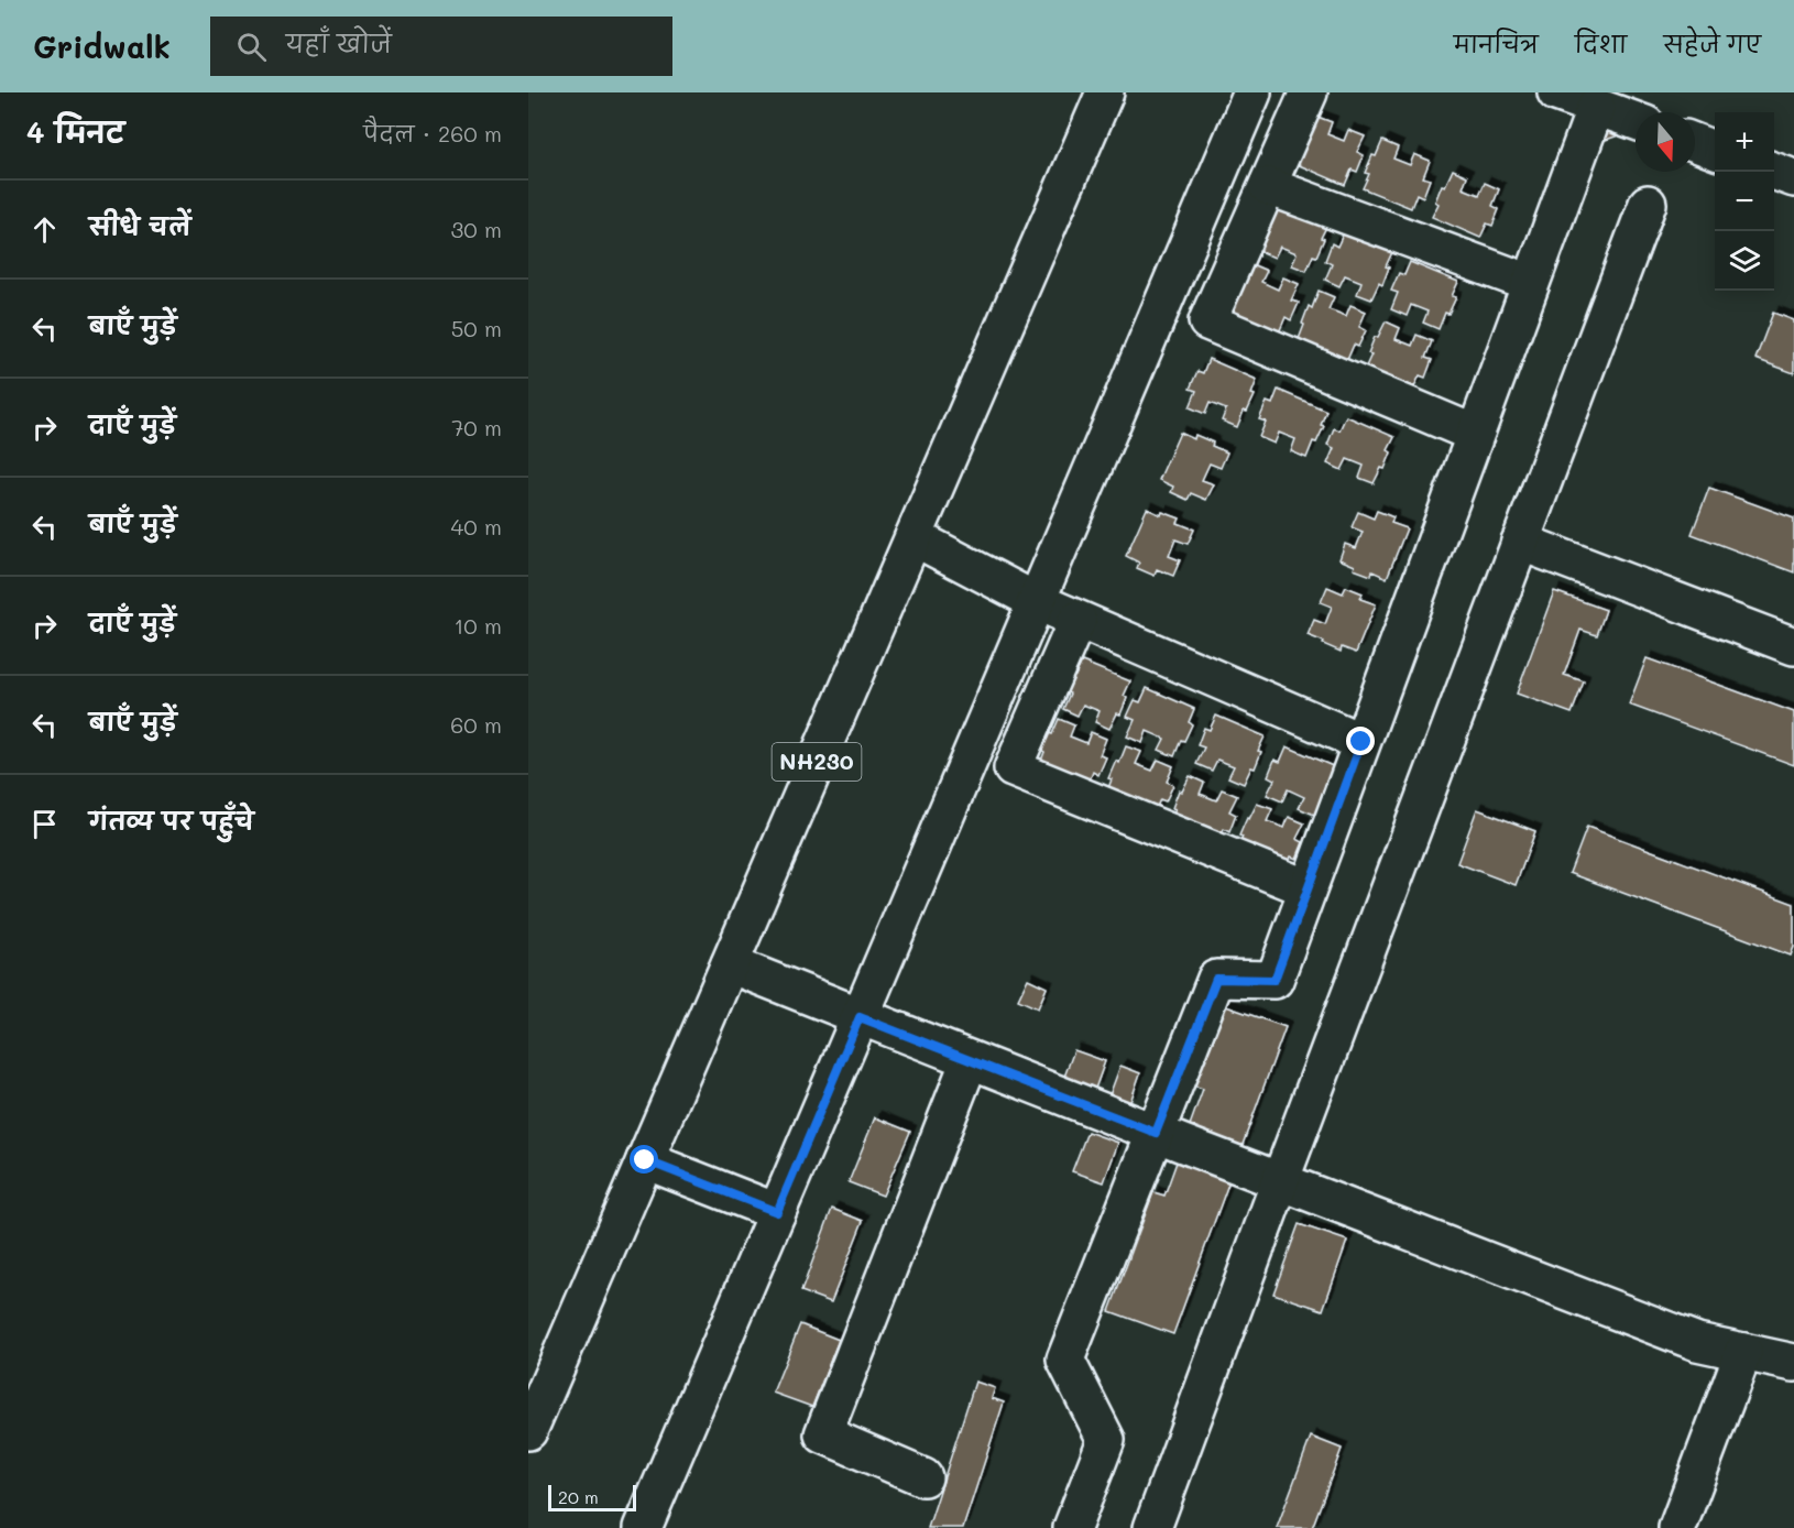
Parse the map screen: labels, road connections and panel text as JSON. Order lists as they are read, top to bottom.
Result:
{
  "streets": {
    "main road": ["NH230"]
  },
  "scale_bar": "20 m",
  "north": "bottom",
  "page": {
    "header": "Gridwalk",
    "search": "यहाँ खोजें",
    "nav": ["मानचित्र", "दिशा", "सहेजे गए"],
    "heading": ["4 मिनट", "पैदल · 260 m"],
    "map_buttons": ["+", "−"],
    "list": [
      ["सीधे चलें", "30 m"],
      ["बाएँ मुड़ें", "50 m"],
      ["दाएँ मुड़ें", "70 m"],
      ["बाएँ मुड़ें", "40 m"],
      ["दाएँ मुड़ें", "10 m"],
      ["बाएँ मुड़ें", "60 m"],
      "गंतव्य पर पहुँचे"
    ],
    "scale": "20 m"
  }
}
